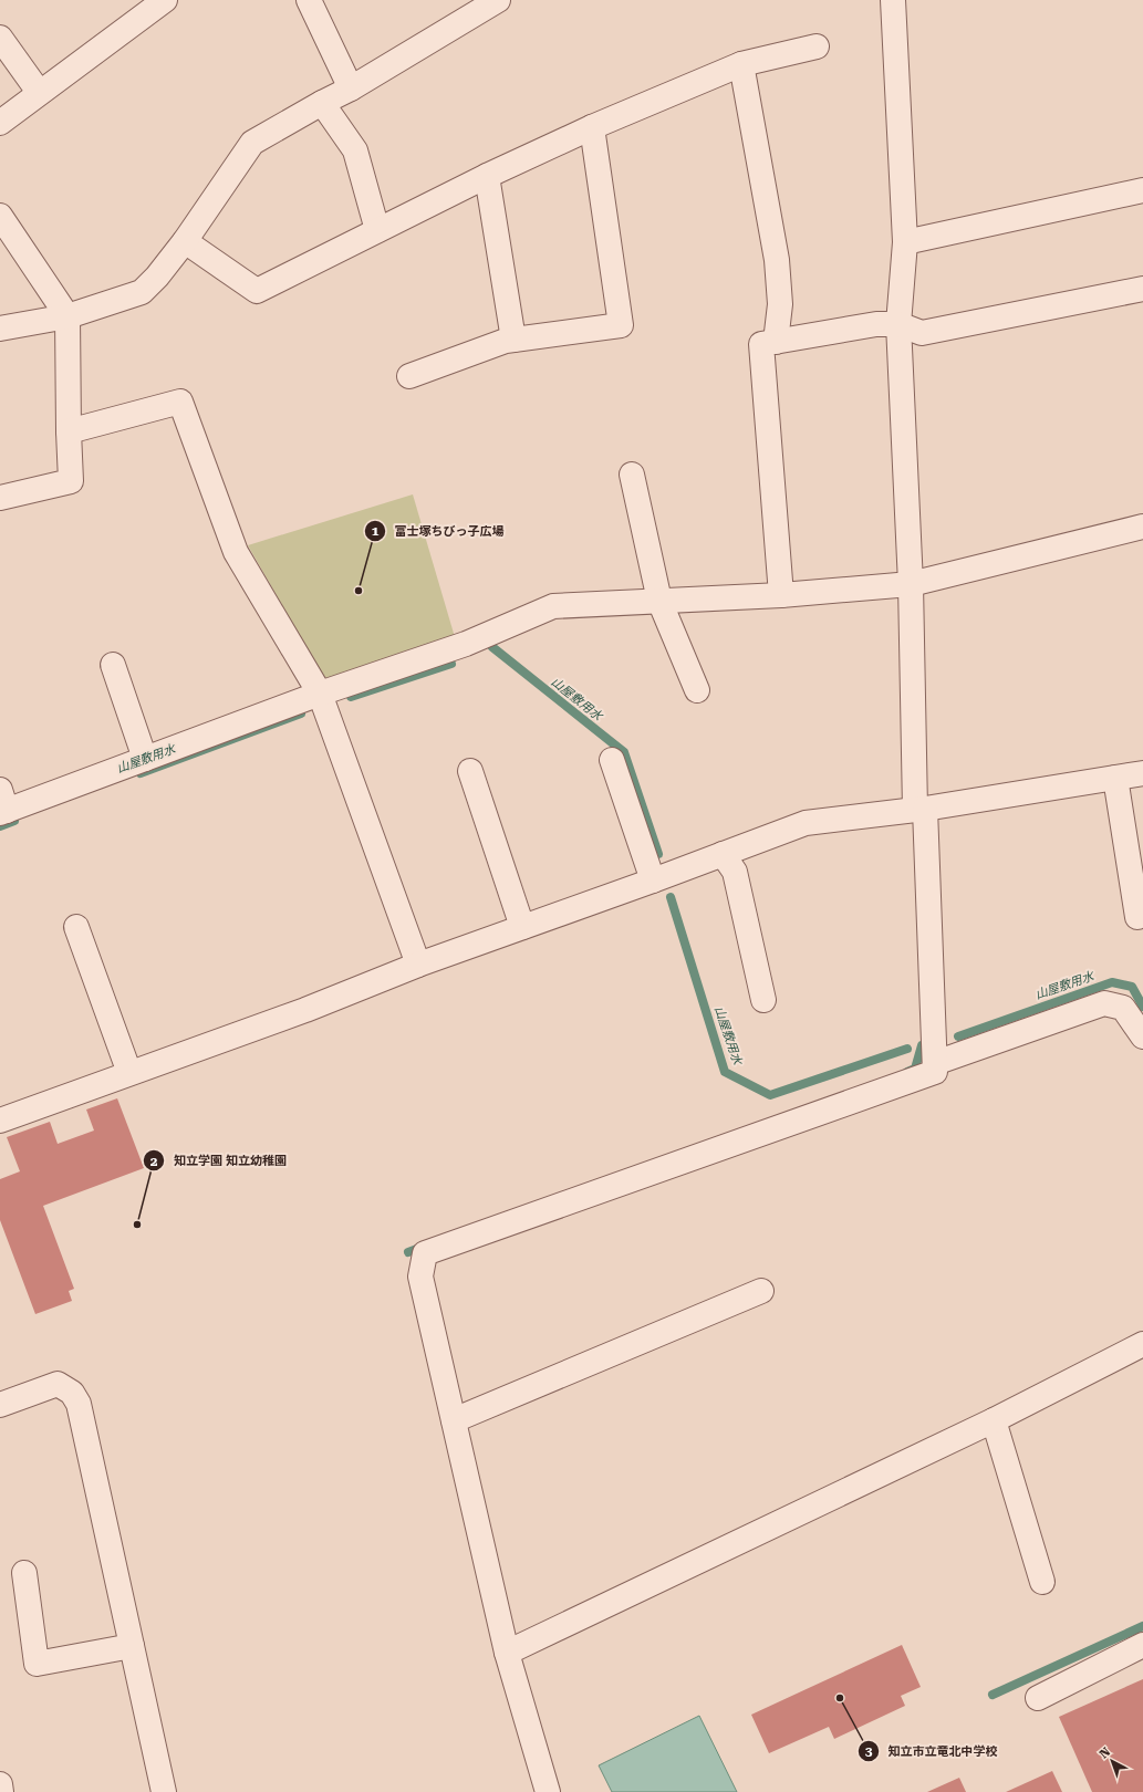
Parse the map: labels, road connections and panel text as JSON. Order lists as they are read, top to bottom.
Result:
{
  "water": ["山屋敷用水"],
  "places": ["富士塚ちびっ子広場", "知立学園 知立幼稚園", "知立市立竜北中学校"],
  "north": "top left"
}
